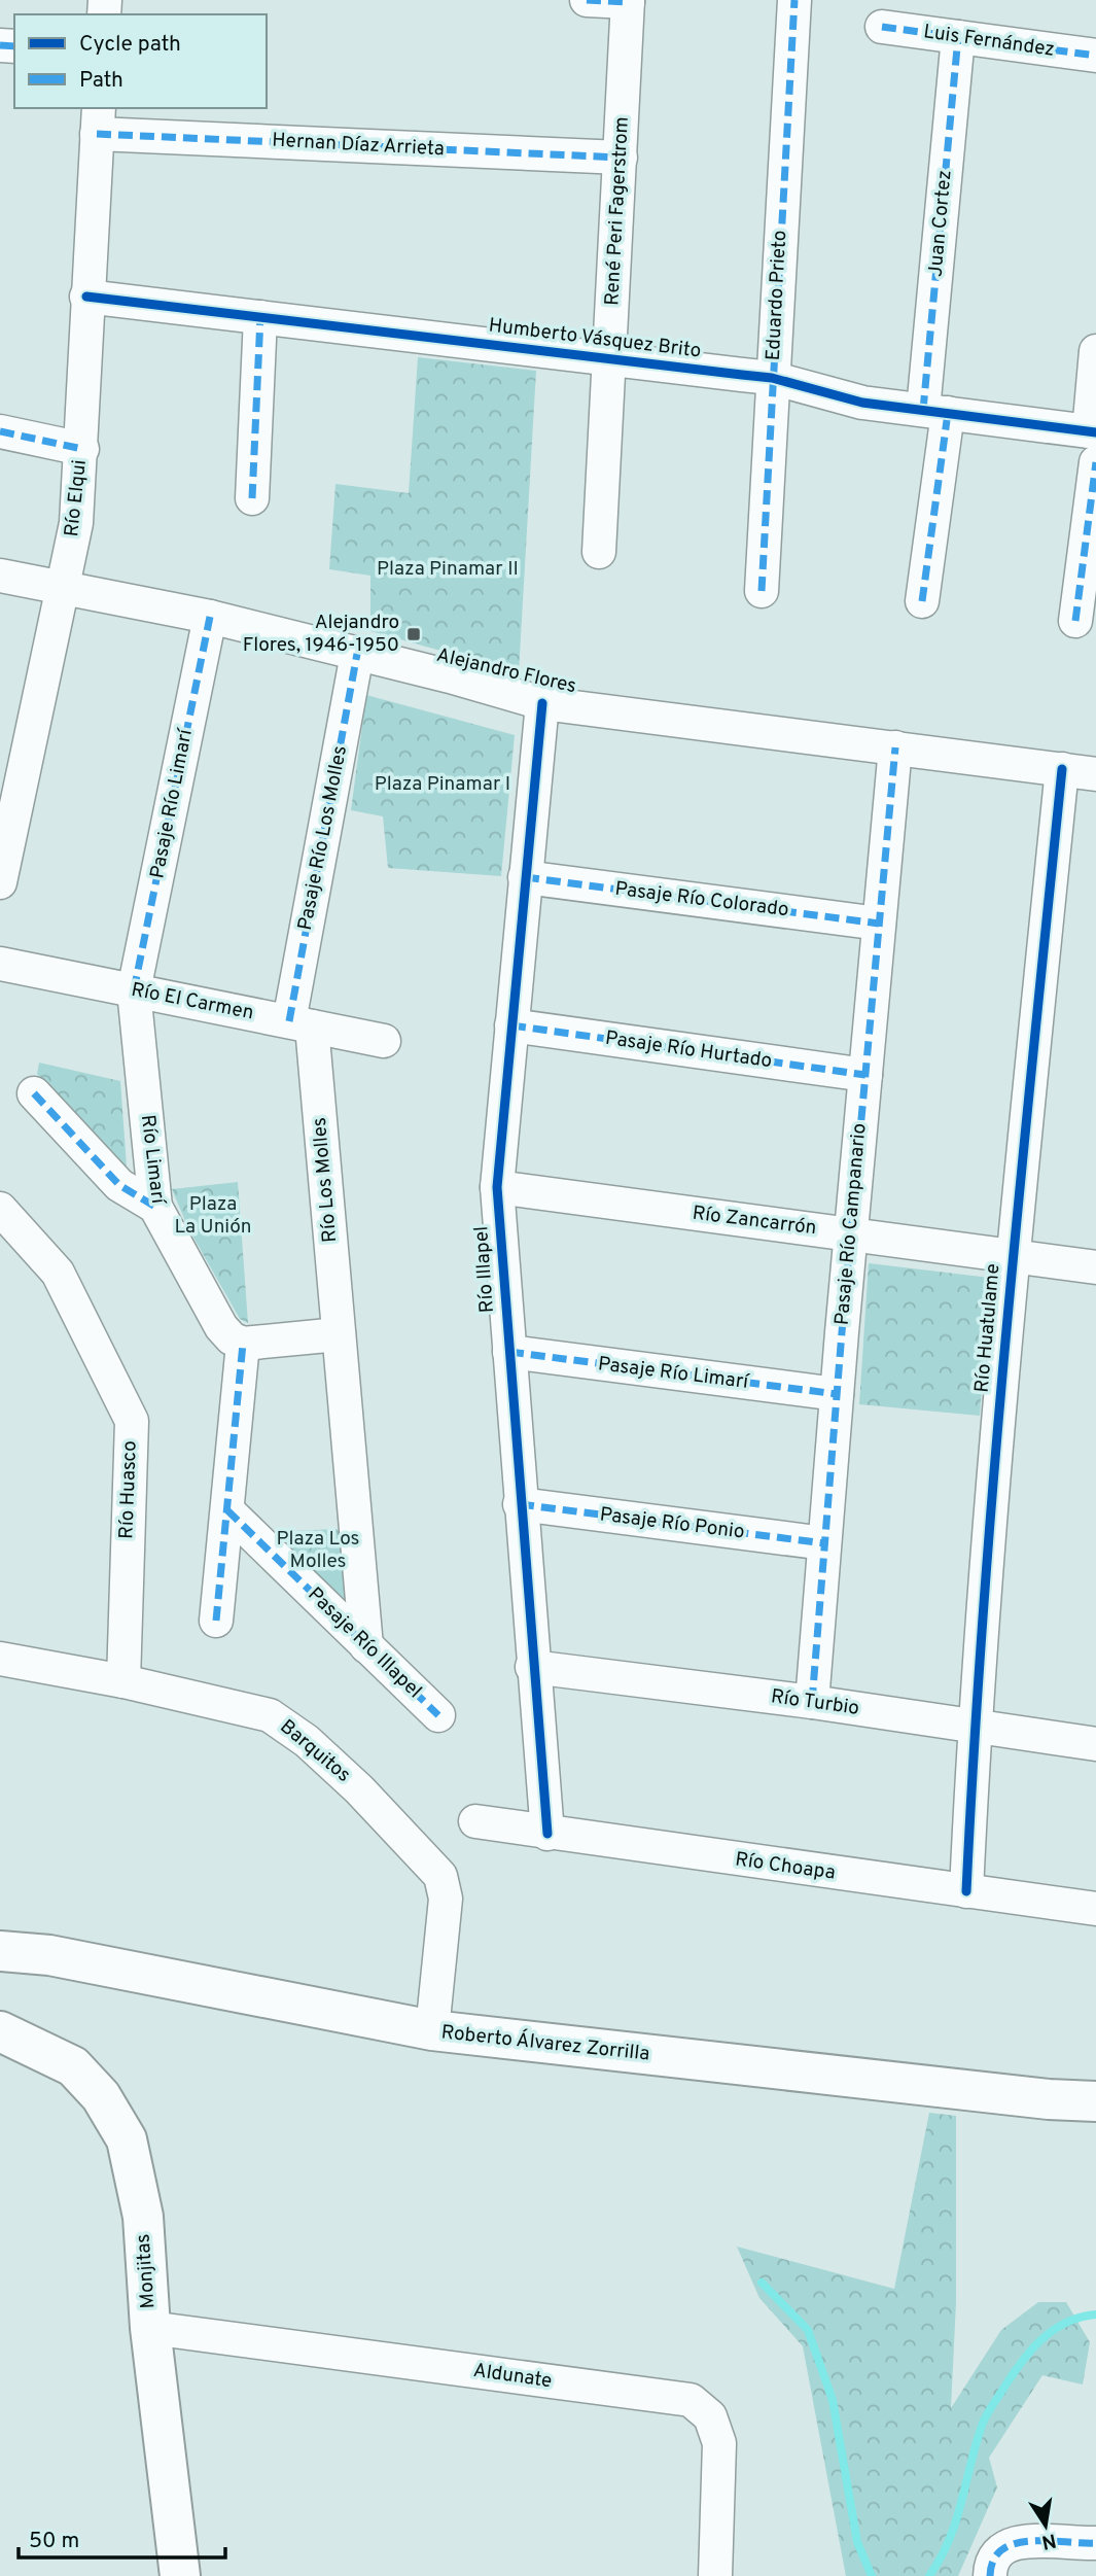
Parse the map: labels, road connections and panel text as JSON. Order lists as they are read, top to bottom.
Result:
{
  "streets": {
    "main road": ["Roberto Álvarez Zorrilla", "Monjitas"],
    "street": [
      "Luis Fernández",
      "Hernan Díaz Arrieta",
      "René Peri Fagerstrom",
      "Juan Cortez",
      "Eduardo Prieto",
      "Humberto Vásquez Brito",
      "Río Elqui",
      "Alejandro Flores",
      "Pasaje Río Limarí",
      "Pasaje Río Los Molles",
      "Pasaje Río Colorado",
      "Río El Carmen",
      "Pasaje Río Hurtado",
      "Río Limarí",
      "Río Los Molles",
      "Río Zancarrón",
      "Pasaje Río Campanario",
      "Río Illapel",
      "Río Huatulame",
      "Río Huasco",
      "Pasaje Río Ponio",
      "Pasaje Río Illapel",
      "Río Turbio",
      "Barquitos",
      "Río Choapa",
      "Aldunate"
    ]
  },
  "crossings": [
    ["Luis Fernández", "Juan Cortez"],
    ["Hernan Díaz Arrieta", "René Peri Fagerstrom"],
    ["Hernan Díaz Arrieta", "Río Elqui"],
    ["René Peri Fagerstrom", "Humberto Vásquez Brito"],
    ["Juan Cortez", "Humberto Vásquez Brito"],
    ["Eduardo Prieto", "Humberto Vásquez Brito"],
    ["Humberto Vásquez Brito", "Río Elqui"],
    ["Río Elqui", "Alejandro Flores"],
    ["Alejandro Flores", "Pasaje Río Limarí"],
    ["Alejandro Flores", "Pasaje Río Los Molles"],
    ["Alejandro Flores", "Pasaje Río Campanario"],
    ["Alejandro Flores", "Río Illapel"],
    ["Alejandro Flores", "Río Huatulame"],
    ["Pasaje Río Limarí", "Río El Carmen"],
    ["Pasaje Río Limarí", "Río Limarí"],
    ["Pasaje Río Limarí", "Pasaje Río Campanario"],
    ["Pasaje Río Limarí", "Río Illapel"],
    ["Pasaje Río Los Molles", "Río El Carmen"],
    ["Pasaje Río Los Molles", "Río Los Molles"],
    ["Pasaje Río Colorado", "Pasaje Río Campanario"],
    ["Pasaje Río Colorado", "Río Illapel"],
    ["Río El Carmen", "Río Limarí"],
    ["Río El Carmen", "Río Los Molles"],
    ["Pasaje Río Hurtado", "Pasaje Río Campanario"],
    ["Pasaje Río Hurtado", "Río Illapel"],
    ["Río Zancarrón", "Pasaje Río Campanario"],
    ["Río Zancarrón", "Río Illapel"],
    ["Río Zancarrón", "Río Huatulame"],
    ["Pasaje Río Campanario", "Pasaje Río Ponio"],
    ["Pasaje Río Campanario", "Río Turbio"],
    ["Río Illapel", "Pasaje Río Ponio"],
    ["Río Illapel", "Río Turbio"],
    ["Río Illapel", "Río Choapa"],
    ["Río Huatulame", "Río Turbio"],
    ["Río Huatulame", "Río Choapa"],
    ["Río Huasco", "Barquitos"],
    ["Barquitos", "Roberto Álvarez Zorrilla"],
    ["Monjitas", "Aldunate"]
  ],
  "parks": [
    "Plaza Pinamar II",
    "Plaza Pinamar I",
    "Plaza La Unión",
    "Plaza Los Molles"
  ],
  "places": {
    "transit": ["Alejandro Flores, 1946-1950"]
  },
  "legend": ["Cycle path", "Path"],
  "scale_bar": "50 m",
  "north": "bottom"
}
